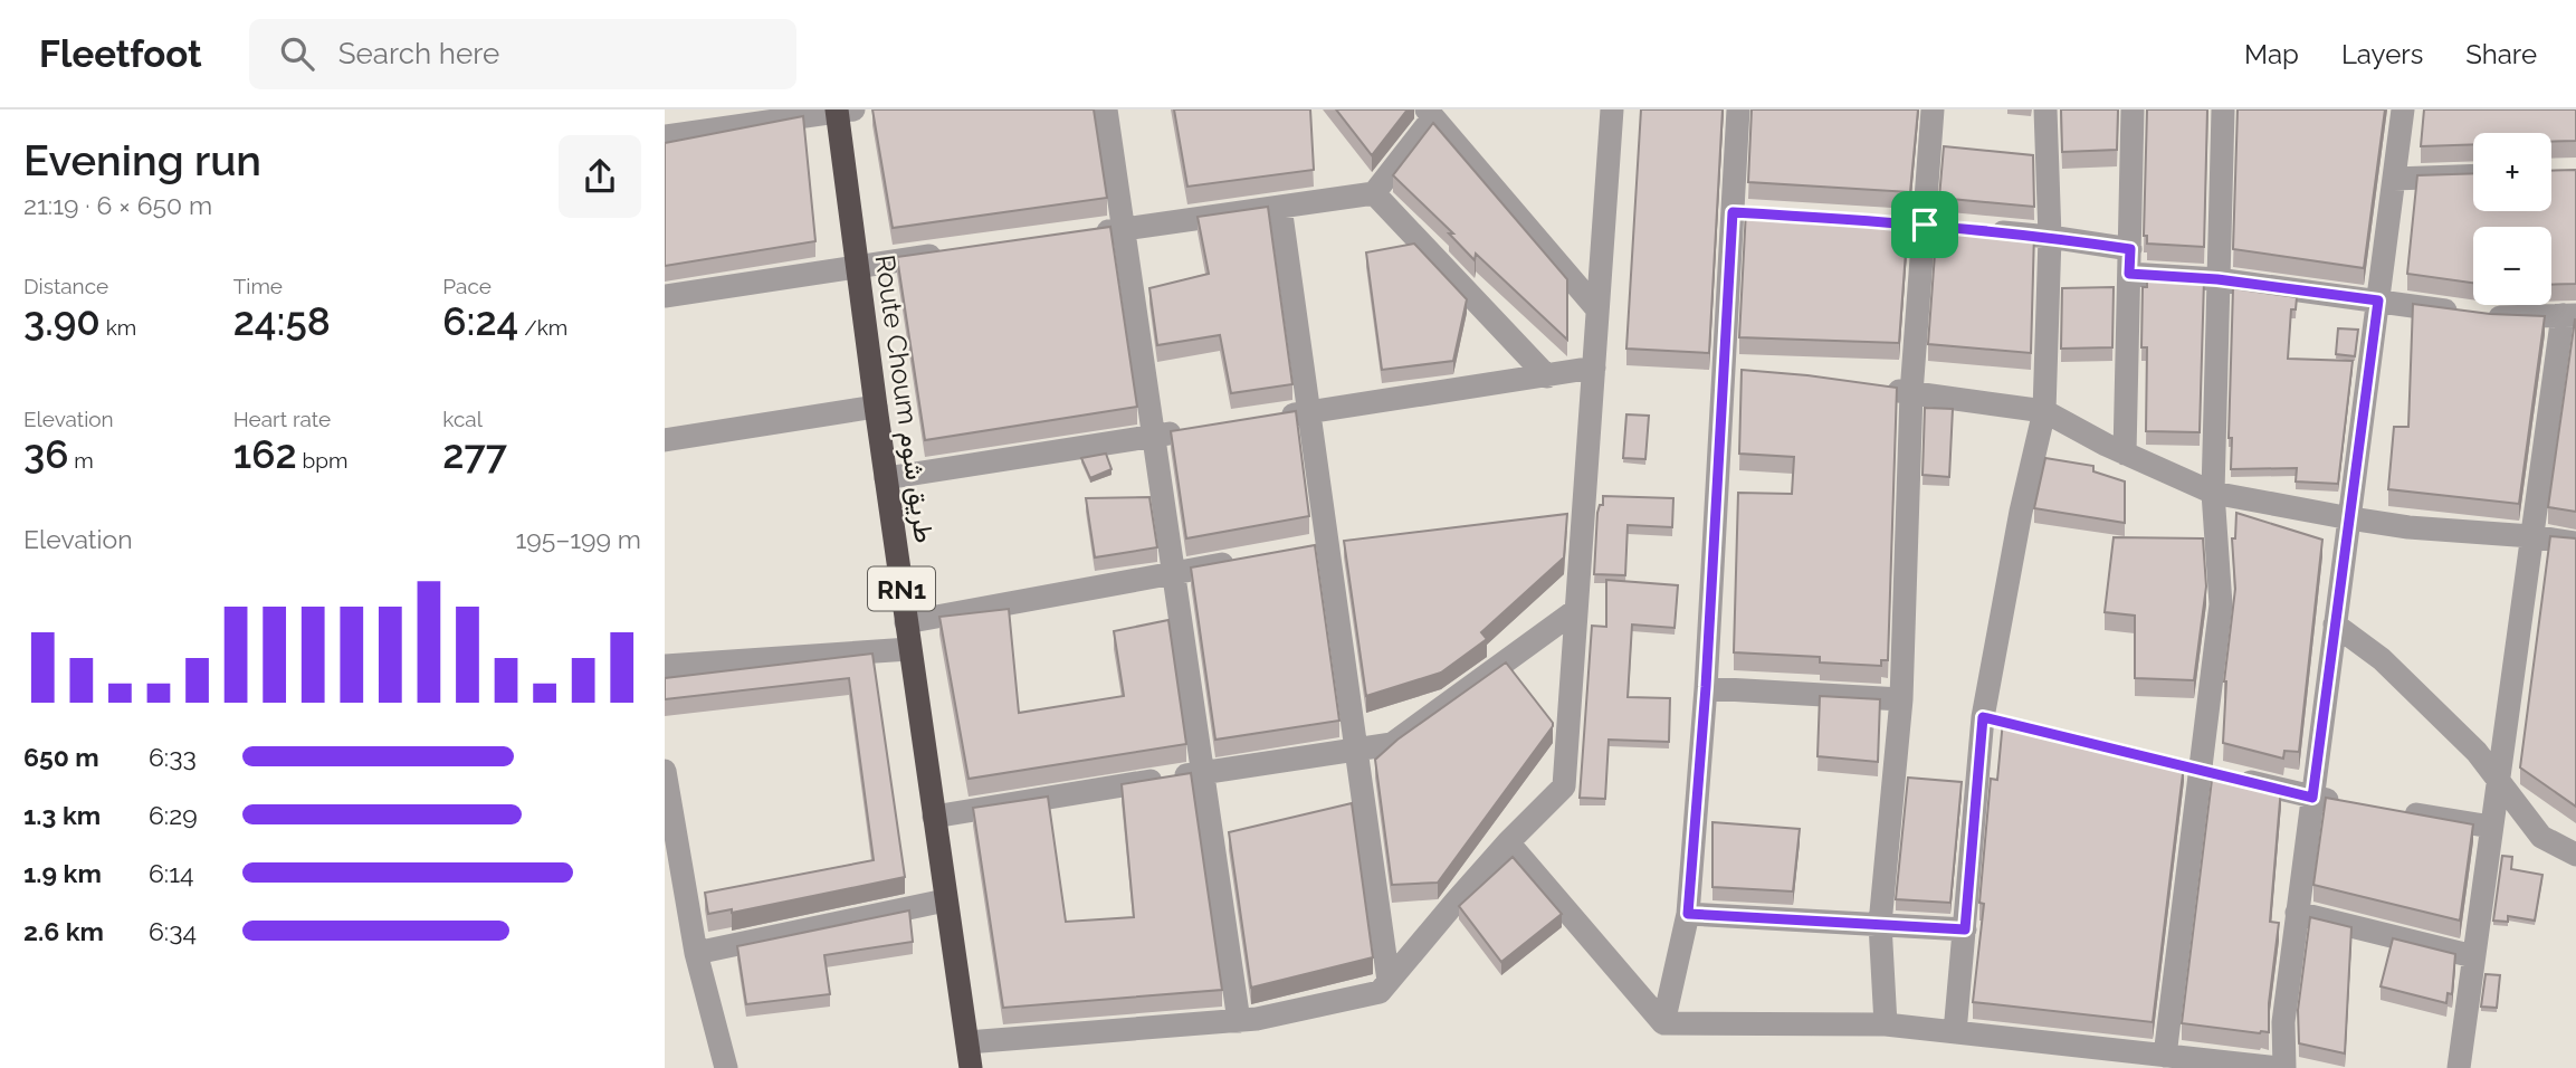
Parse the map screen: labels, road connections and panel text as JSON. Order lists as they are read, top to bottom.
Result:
{
  "streets": {
    "highway": ["Route Choum طريق شوم", "RN1"]
  },
  "page": {
    "header": "Fleetfoot",
    "search": "Search here",
    "nav": ["Map", "Layers", "Share"],
    "heading": ["Evening run", "21:19 · 6 × 650 m"],
    "map_buttons": ["+", "−"],
    "stats": [
      ["Distance", "3.90 km"],
      ["Time", "24:58"],
      ["Pace", "6:24 /km"],
      ["Elevation", "36 m"],
      ["Heart rate", "162 bpm"],
      ["kcal", "277"]
    ],
    "chart": ["Elevation", "195–199 m"],
    "list": [
      {
        "name": "650 m",
        "note": "6:33"
      },
      {
        "name": "1.3 km",
        "note": "6:29"
      },
      {
        "name": "1.9 km",
        "note": "6:14"
      },
      {
        "name": "2.6 km",
        "note": "6:34"
      }
    ]
  }
}
